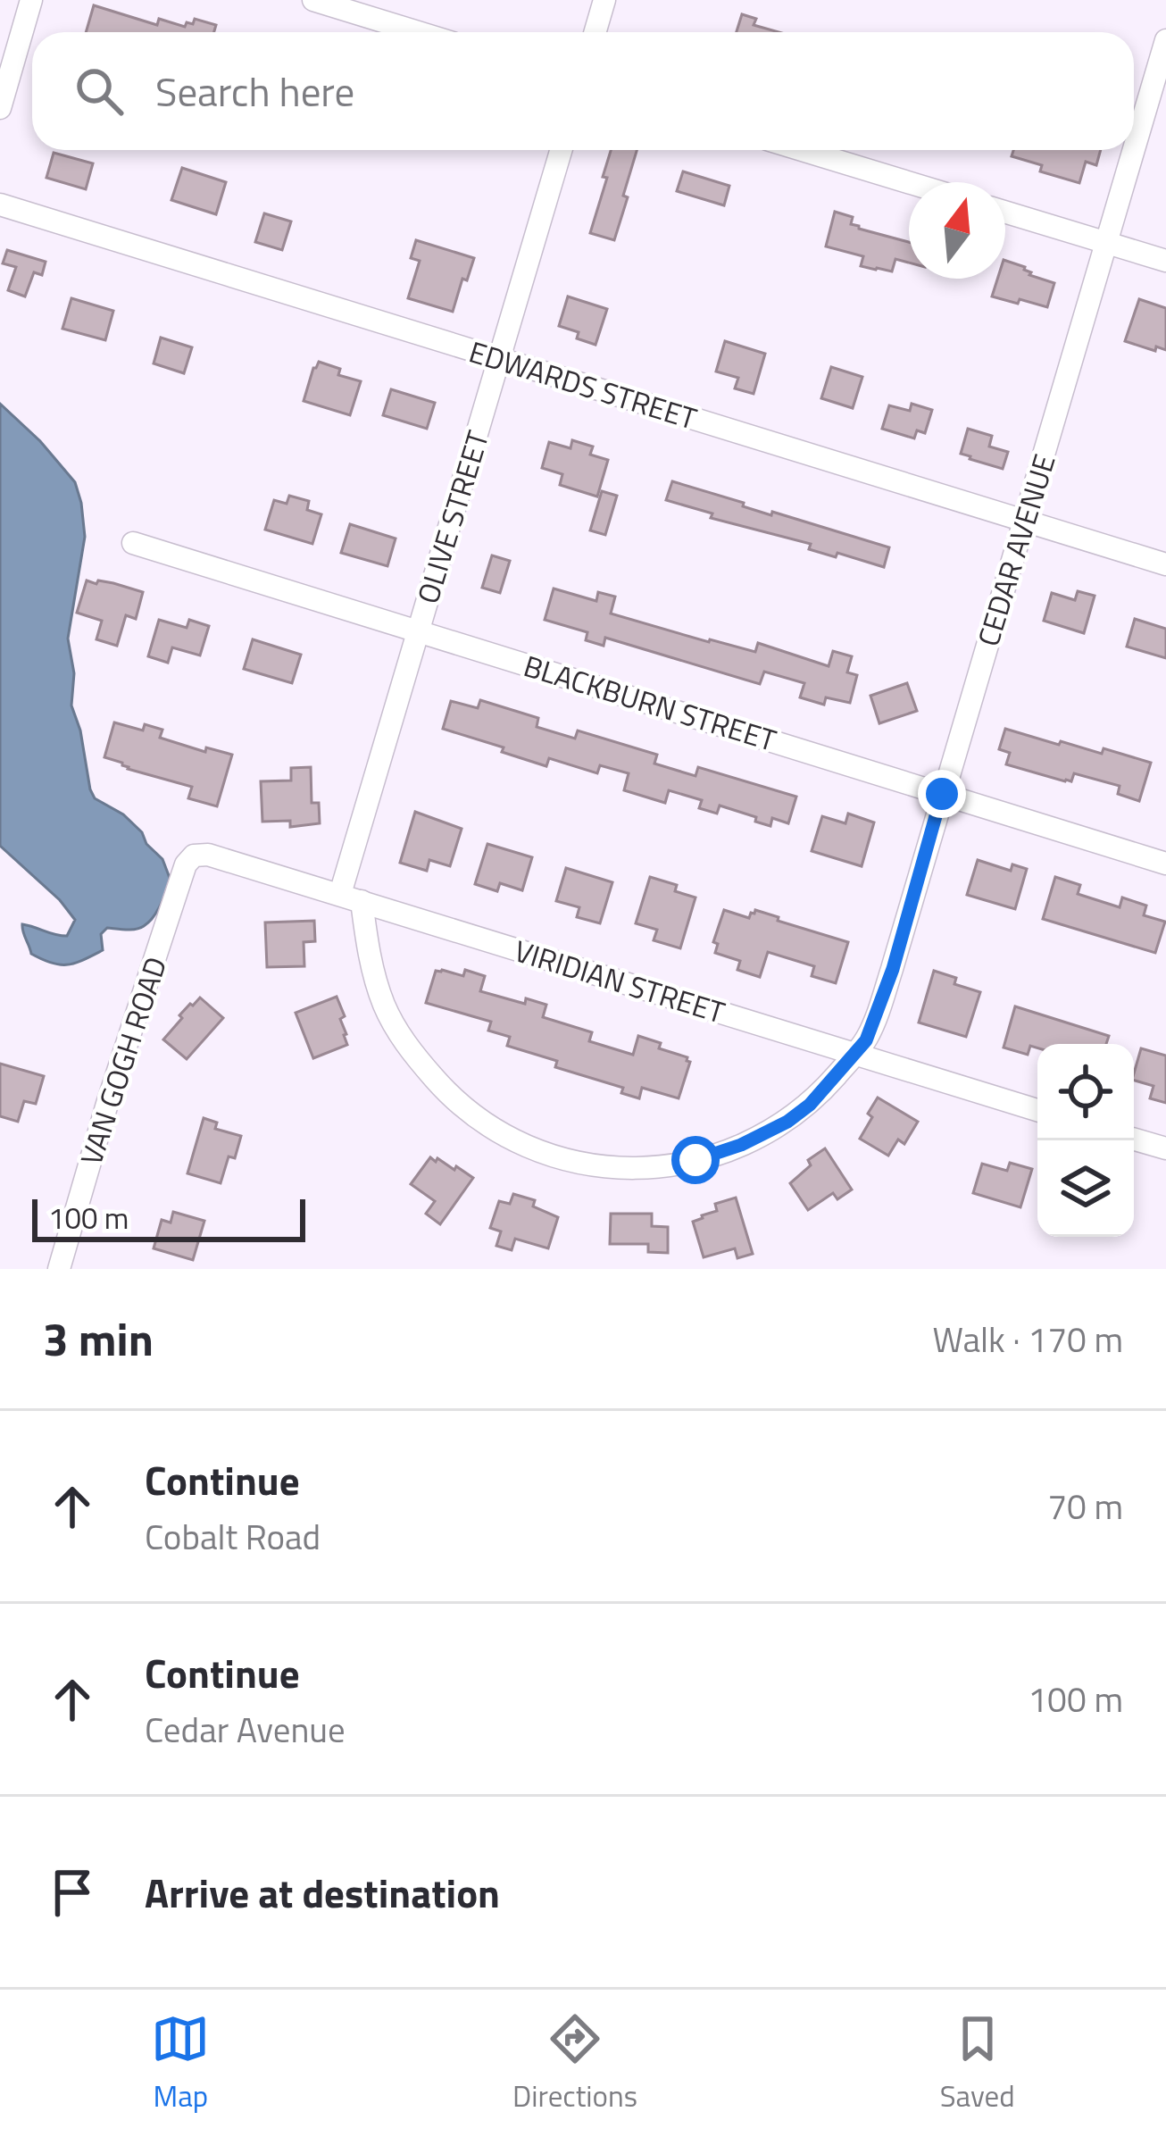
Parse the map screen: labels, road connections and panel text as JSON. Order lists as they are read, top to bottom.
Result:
{
  "streets": {
    "street": [
      "EDWARDS STREET",
      "OLIVE STREET",
      "CEDAR AVENUE",
      "BLACKBURN STREET",
      "VIRIDIAN STREET",
      "VAN GOGH ROAD"
    ]
  },
  "crossings": [
    ["EDWARDS STREET", "OLIVE STREET"],
    ["EDWARDS STREET", "CEDAR AVENUE"],
    ["OLIVE STREET", "CEDAR AVENUE"],
    ["OLIVE STREET", "BLACKBURN STREET"],
    ["OLIVE STREET", "VIRIDIAN STREET"],
    ["CEDAR AVENUE", "BLACKBURN STREET"],
    ["CEDAR AVENUE", "VIRIDIAN STREET"],
    ["VIRIDIAN STREET", "VAN GOGH ROAD"]
  ],
  "scale_bar": "100 m",
  "north": "top",
  "page": {
    "search": "Search here",
    "scale": "100 m",
    "heading": ["3 min", "Walk · 170 m"],
    "list": [
      ["Continue", "Cobalt Road", "70 m"],
      ["Continue", "Cedar Avenue", "100 m"],
      "Arrive at destination"
    ],
    "nav": ["Map", "Directions", "Saved"]
  }
}
